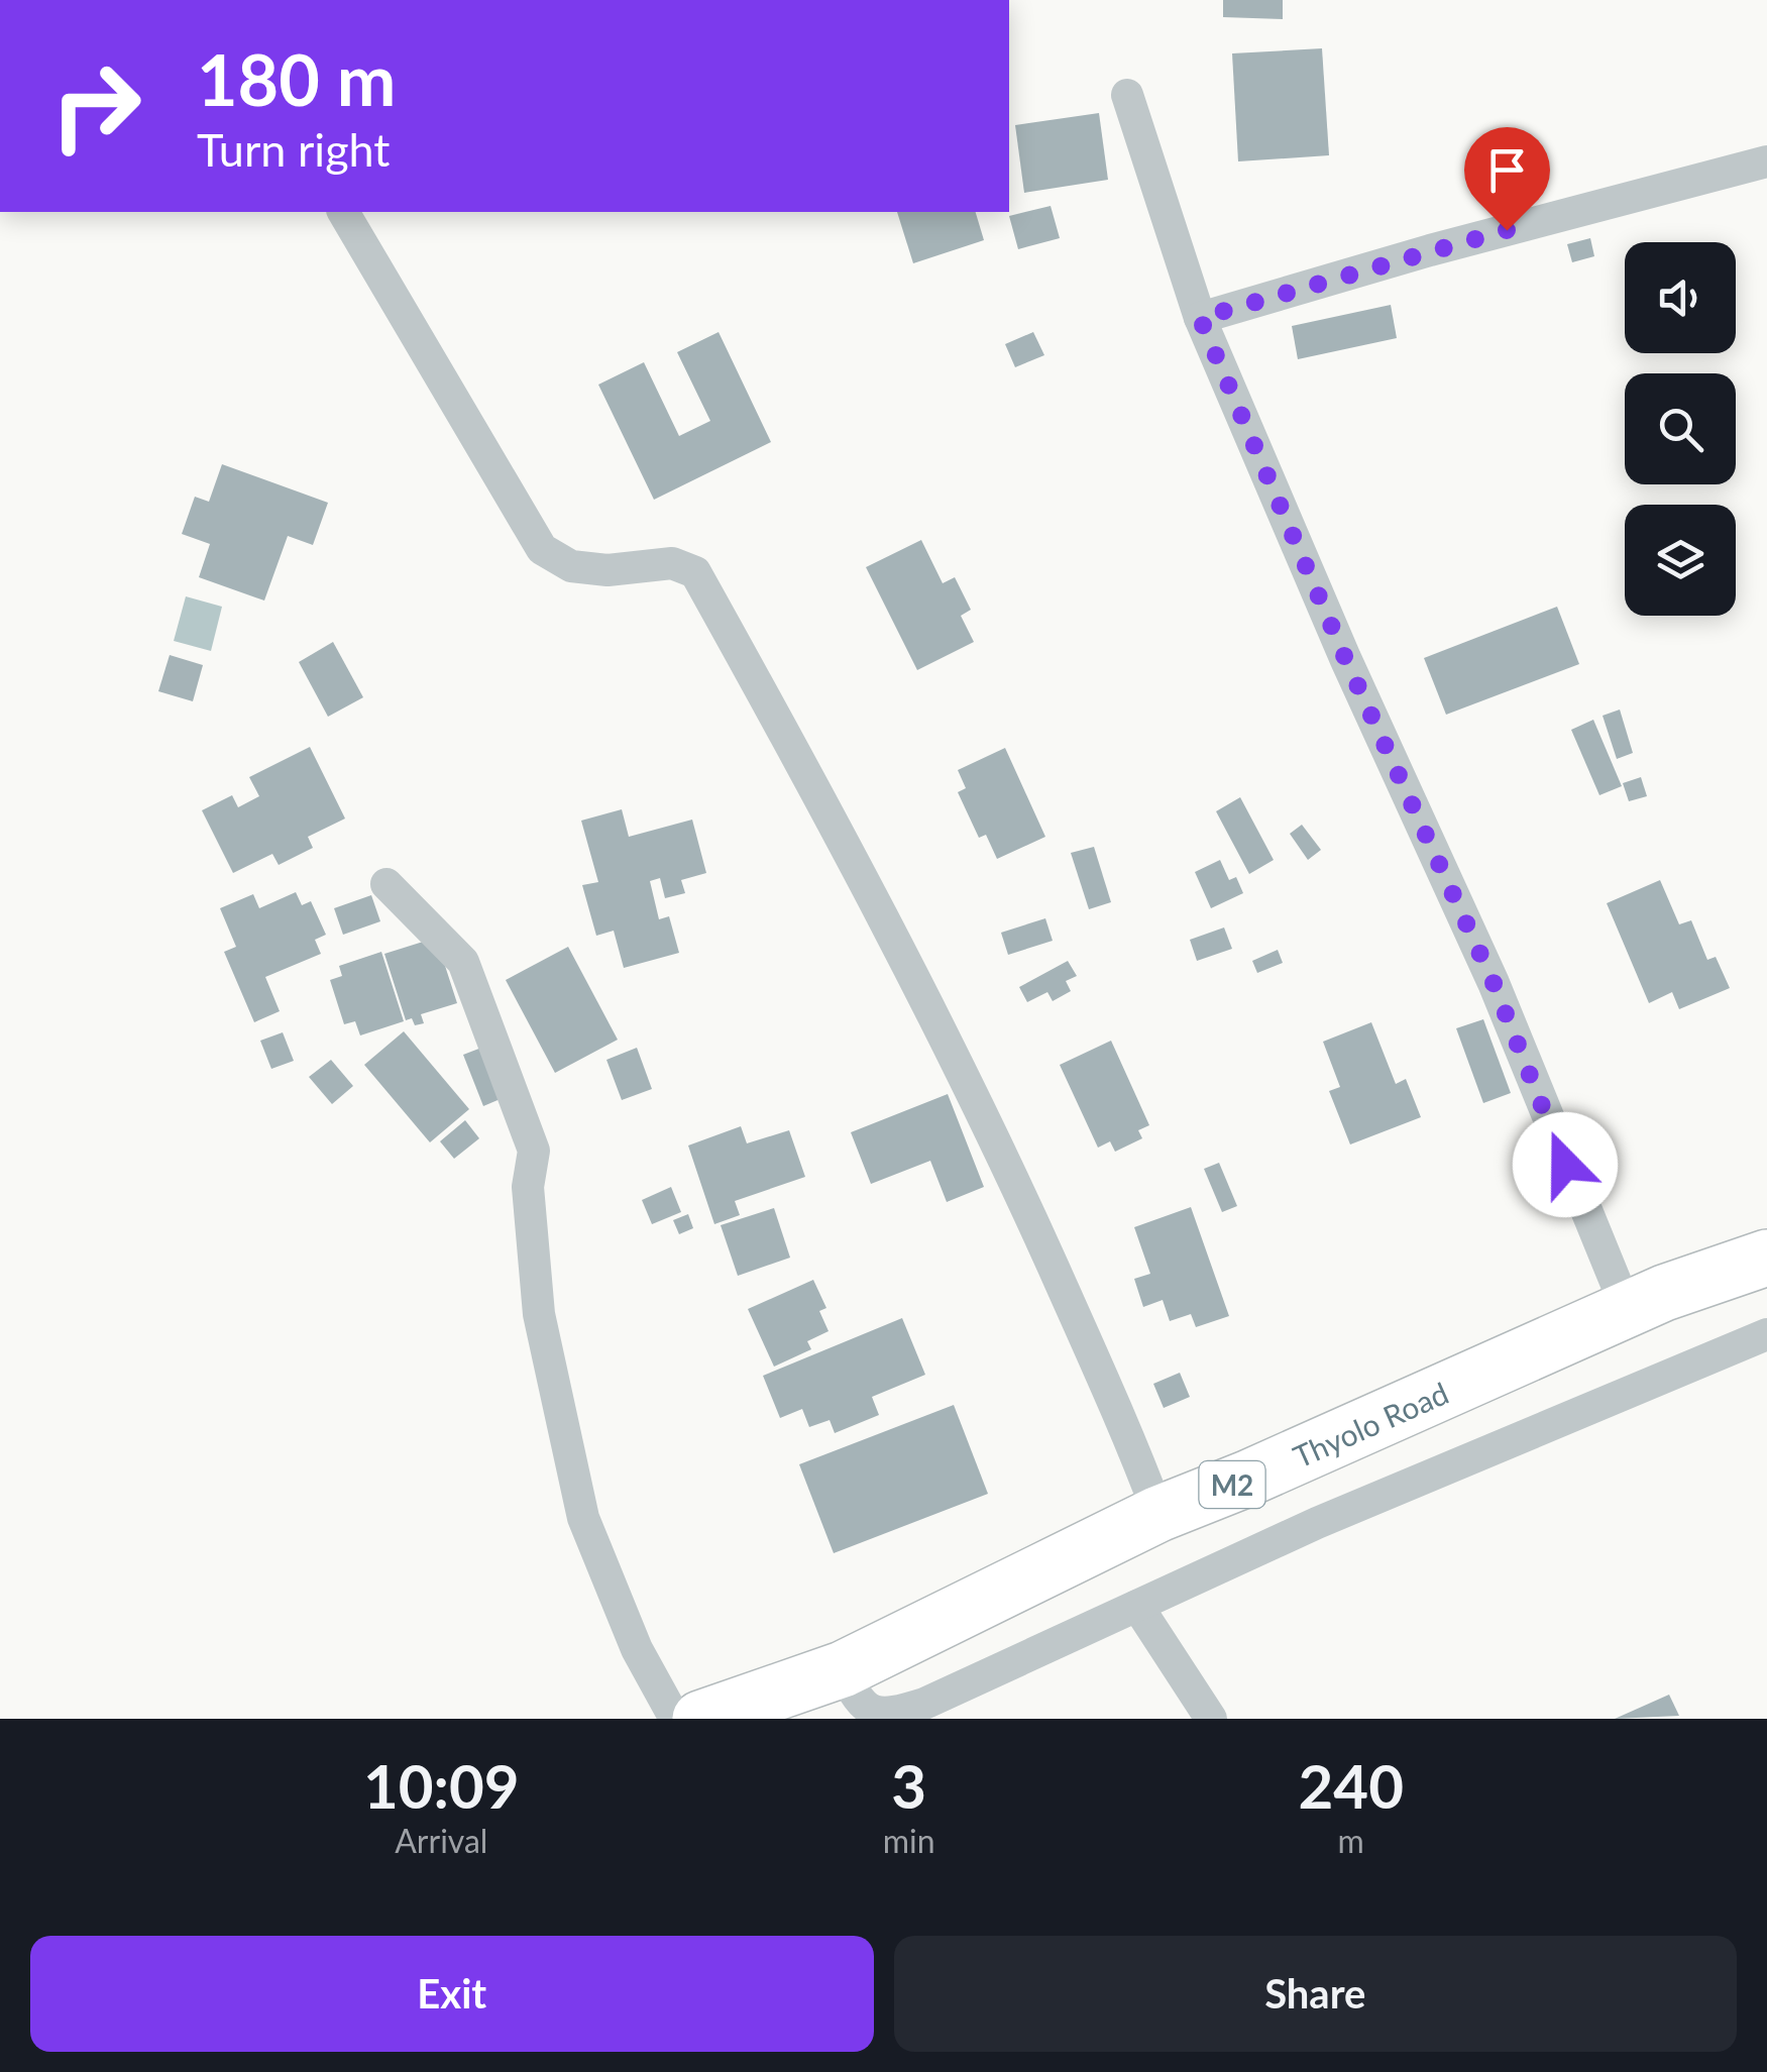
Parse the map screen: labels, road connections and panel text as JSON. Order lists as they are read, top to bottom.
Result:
{
  "streets": {
    "highway": ["Thyolo Road", "M2"]
  },
  "page": {
    "turn": ["180 m", "Turn right"],
    "eta": [
      "10:09",
      "Arrival",
      "3",
      "min",
      "240",
      "m"
    ],
    "buttons": ["Exit", "Share"]
  }
}
